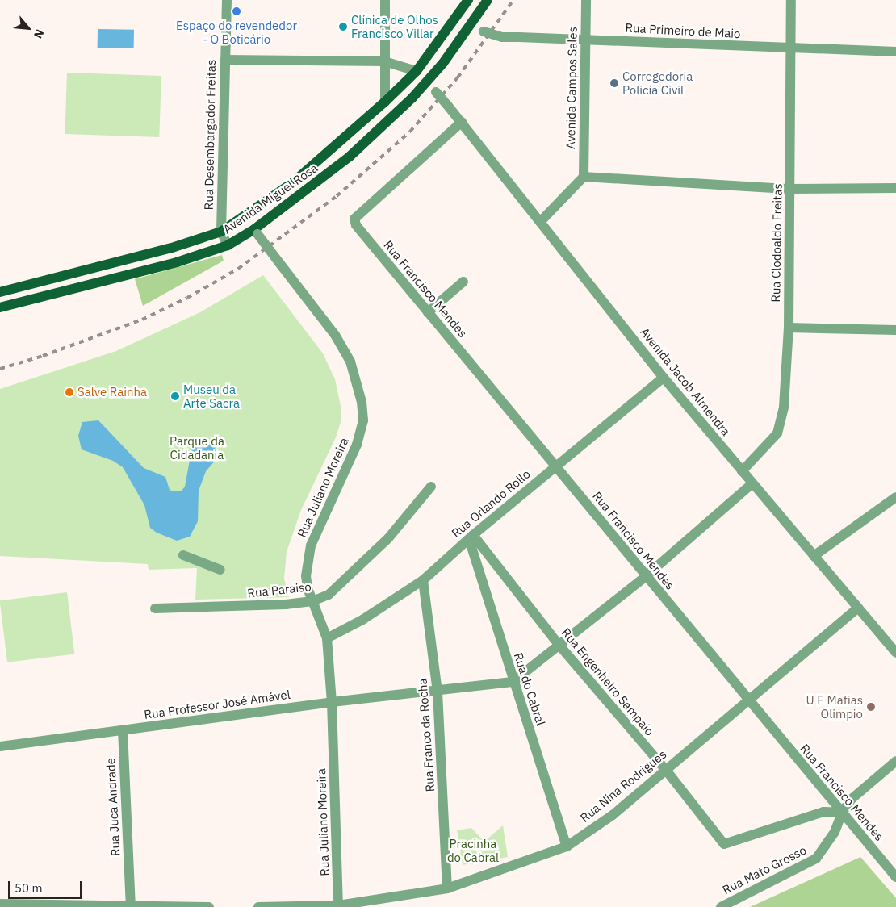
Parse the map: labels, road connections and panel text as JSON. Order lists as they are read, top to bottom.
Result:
{
  "streets": {
    "main road": ["Avenida Miguel Rosa"],
    "street": [
      "Rua Primeiro de Maio",
      "Avenida Campos Sales",
      "Rua Desembargador Freitas",
      "Rua Clodoaldo Freitas",
      "Rua Francisco Mendes",
      "Avenida Jacob Almendra",
      "Rua Juliano Moreira",
      "Rua Orlando Rollo",
      "Rua Paraiso",
      "Rua Engenheiro Sampaio",
      "Rua do Cabral",
      "Rua Professor José Amável",
      "Rua Franco da Rocha",
      "Rua Nina Rodrigues",
      "Rua Juca Andrade",
      "Rua Mato Grosso"
    ]
  },
  "crossings": [
    ["Rua Primeiro de Maio", "Avenida Campos Sales"],
    ["Rua Primeiro de Maio", "Avenida Miguel Rosa"],
    ["Rua Primeiro de Maio", "Rua Clodoaldo Freitas"],
    ["Rua Desembargador Freitas", "Avenida Miguel Rosa"],
    ["Avenida Miguel Rosa", "Avenida Jacob Almendra"],
    ["Avenida Miguel Rosa", "Rua Juliano Moreira"],
    ["Rua Clodoaldo Freitas", "Avenida Jacob Almendra"],
    ["Rua Francisco Mendes", "Avenida Jacob Almendra"],
    ["Rua Francisco Mendes", "Rua Orlando Rollo"],
    ["Rua Francisco Mendes", "Rua Engenheiro Sampaio"],
    ["Rua Francisco Mendes", "Rua Nina Rodrigues"],
    ["Rua Francisco Mendes", "Rua Mato Grosso"],
    ["Avenida Jacob Almendra", "Rua Orlando Rollo"],
    ["Avenida Jacob Almendra", "Rua Nina Rodrigues"],
    ["Rua Juliano Moreira", "Rua Orlando Rollo"],
    ["Rua Juliano Moreira", "Rua Paraiso"],
    ["Rua Juliano Moreira", "Rua Professor José Amável"],
    ["Rua Juliano Moreira", "Rua Nina Rodrigues"],
    ["Rua Orlando Rollo", "Rua Engenheiro Sampaio"],
    ["Rua Orlando Rollo", "Rua do Cabral"],
    ["Rua Orlando Rollo", "Rua Franco da Rocha"],
    ["Rua Engenheiro Sampaio", "Rua do Cabral"],
    ["Rua Engenheiro Sampaio", "Rua Nina Rodrigues"],
    ["Rua Engenheiro Sampaio", "Rua Mato Grosso"],
    ["Rua do Cabral", "Rua Professor José Amável"],
    ["Rua do Cabral", "Rua Nina Rodrigues"],
    ["Rua Professor José Amável", "Rua Franco da Rocha"],
    ["Rua Professor José Amável", "Rua Juca Andrade"],
    ["Rua Franco da Rocha", "Rua Nina Rodrigues"]
  ],
  "parks": ["Parque da Cidadania", "Pracinha do Cabral"],
  "places": [
    "Espaço do revendedor - O Boticário",
    "Clínica de Olhos Francisco Villar",
    "Corregedoria Policia Civil",
    "Salve Rainha",
    "Museu da Arte Sacra",
    "U E Matias Olimpio"
  ],
  "scale_bar": "50 m",
  "north": "bottom right"
}
